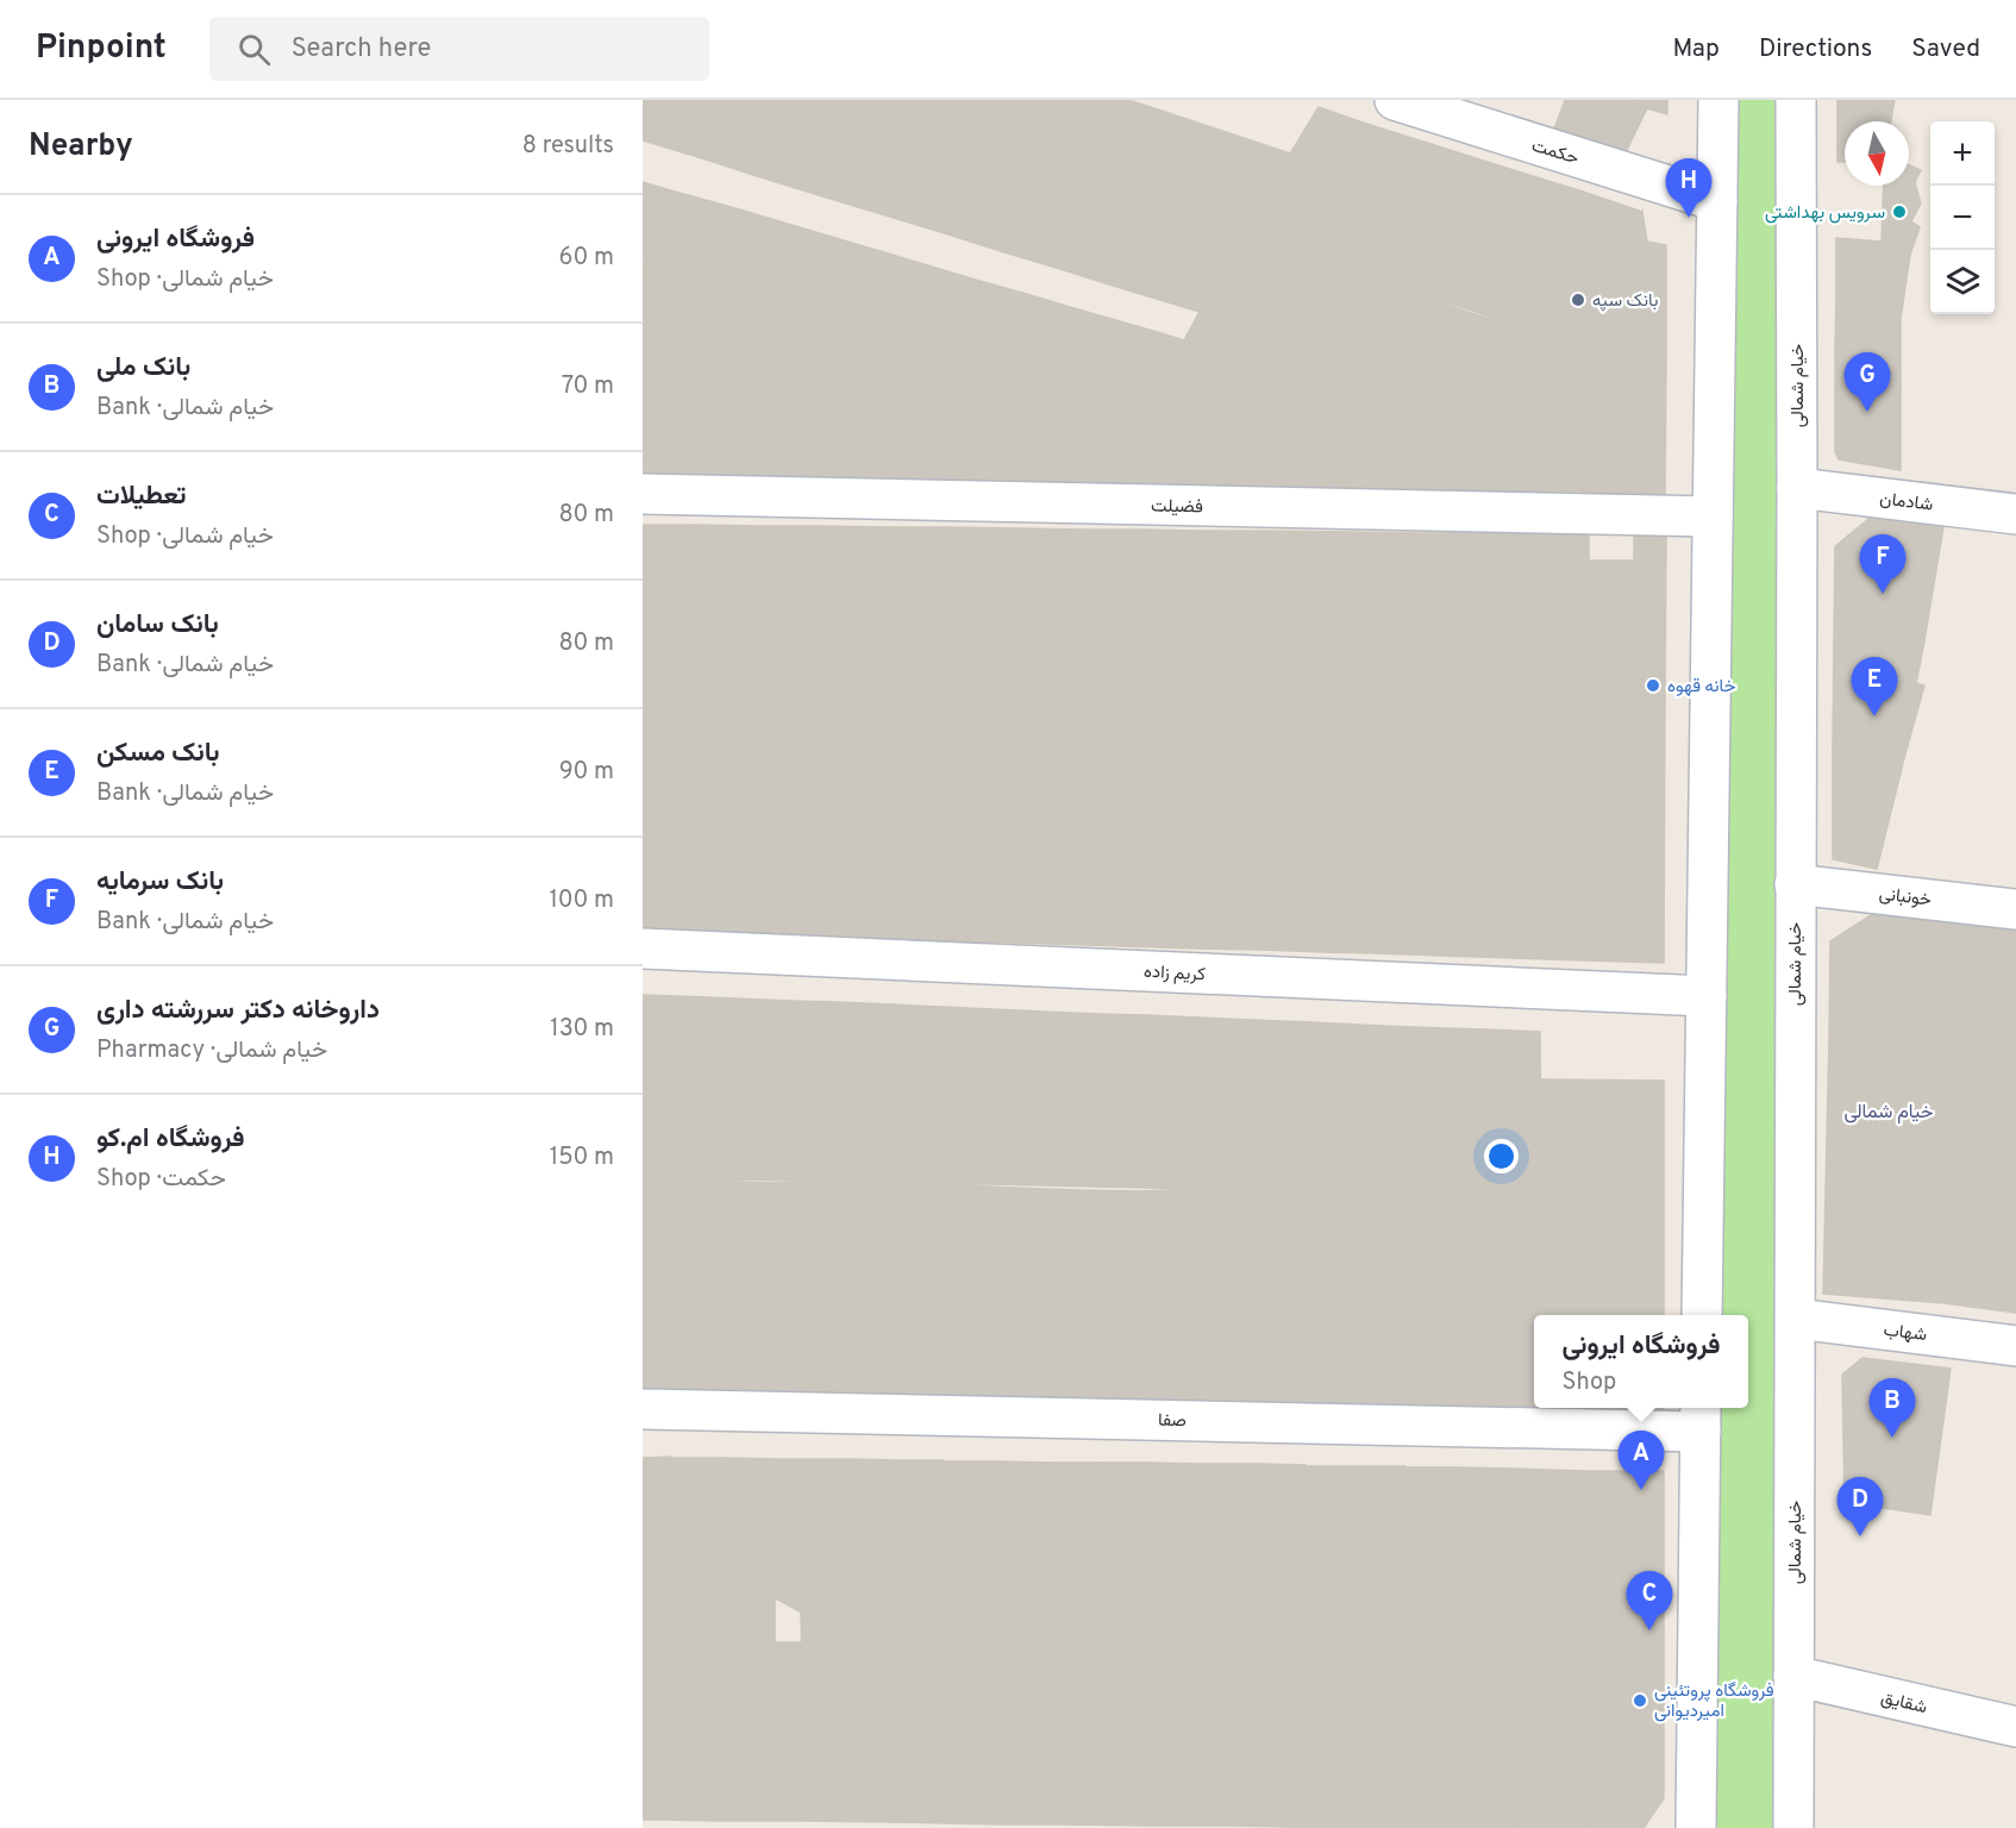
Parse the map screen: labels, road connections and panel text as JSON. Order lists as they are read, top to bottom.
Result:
{
  "streets": {
    "street": [
      "حکمت",
      "خیام شمالی",
      "شادمان",
      "فضیلت",
      "خونبانی",
      "کریم زاده",
      "شهاب",
      "صفا",
      "شقایق"
    ]
  },
  "crossings": [
    ["خیام شمالی", "شادمان"],
    ["خیام شمالی", "خونبانی"],
    ["خیام شمالی", "شهاب"],
    ["خیام شمالی", "شقایق"]
  ],
  "districts": ["خیام شمالی"],
  "places": [
    "سرویس بهداشتی",
    "بانک سپه",
    "خانه قهوه",
    "فروشگاه پروتئینی امیردیوانی"
  ],
  "north": "bottom",
  "page": {
    "header": "Pinpoint",
    "search": "Search here",
    "nav": ["Map", "Directions", "Saved"],
    "heading": ["Nearby", "8 results"],
    "map_buttons": ["+", "−"],
    "pins": [
      "H",
      "G",
      "F",
      "E",
      "B",
      "A",
      "D",
      "C"
    ],
    "list": [
      {
        "mark": "A",
        "name": "فروشگاه ایرونی",
        "note": "Shop · خیام شمالی",
        "value": "60 m"
      },
      {
        "mark": "B",
        "name": "بانک ملی",
        "note": "Bank · خیام شمالی",
        "value": "70 m"
      },
      {
        "mark": "C",
        "name": "تعطیلات",
        "note": "Shop · خیام شمالی",
        "value": "80 m"
      },
      {
        "mark": "D",
        "name": "بانک سامان",
        "note": "Bank · خیام شمالی",
        "value": "80 m"
      },
      {
        "mark": "E",
        "name": "بانک مسکن",
        "note": "Bank · خیام شمالی",
        "value": "90 m"
      },
      {
        "mark": "F",
        "name": "بانک سرمایه",
        "note": "Bank · خیام شمالی",
        "value": "100 m"
      },
      {
        "mark": "G",
        "name": "داروخانه دکتر سررشته داری",
        "note": "Pharmacy · خیام شمالی",
        "value": "130 m"
      },
      {
        "mark": "H",
        "name": "فروشگاه ام.کو",
        "note": "Shop · حکمت",
        "value": "150 m"
      }
    ],
    "popup": ["فروشگاه ایرونی", "Shop"]
  }
}
